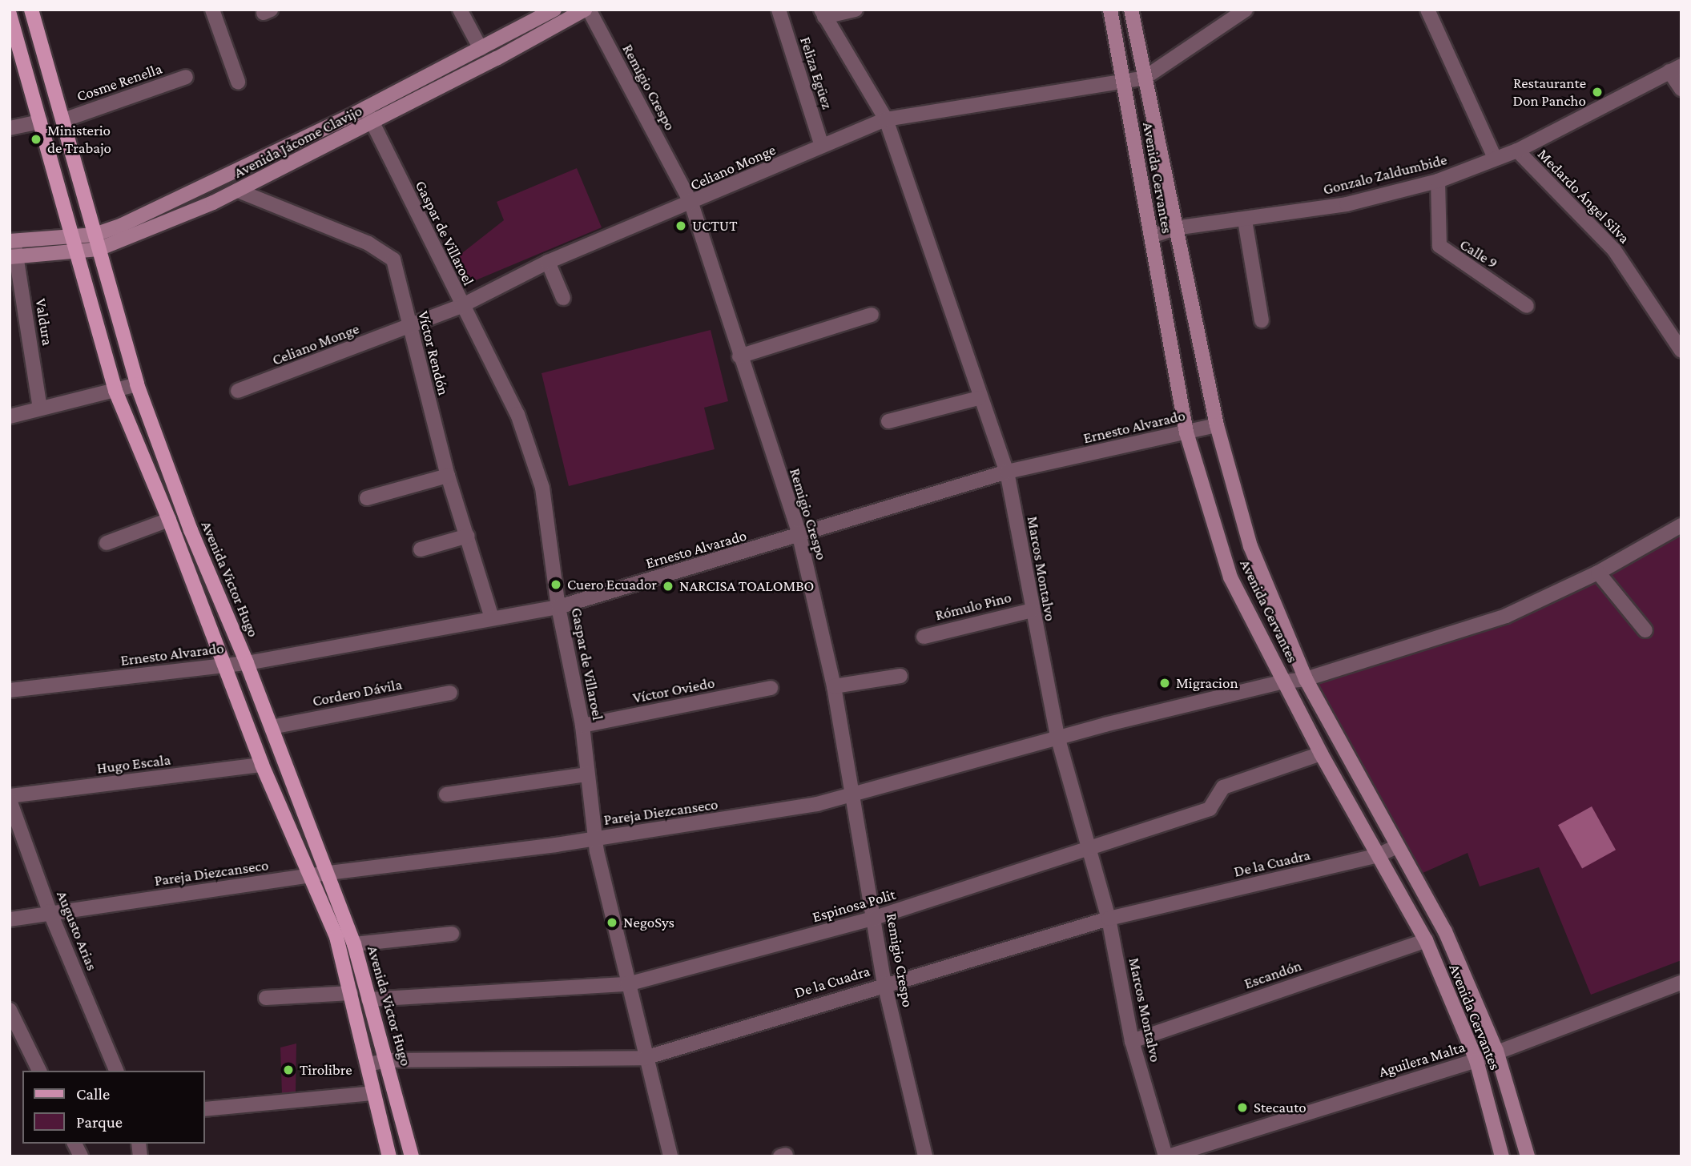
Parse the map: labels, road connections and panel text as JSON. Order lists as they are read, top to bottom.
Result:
{
  "streets": {
    "main road": ["Avenida Victor Hugo"],
    "street": [
      "Feliza Egüez",
      "Cosme Renella",
      "Remigio Crespo",
      "Avenida Jácome Clavijo",
      "Celiano Monge",
      "Gonzalo Zaldumbide",
      "Avenida Cervantes",
      "Medardo Ángel Silva",
      "Gaspar de Villaroel",
      "Calle 9",
      "Valdura",
      "Víctor Rendón",
      "Ernesto Alvarado",
      "Marcos Montalvo",
      "Rómulo Pino",
      "Víctor Oviedo",
      "Cordero Dávila",
      "Hugo Escala",
      "Pareja Diezcanseco",
      "De la Cuadra",
      "Espinosa Polit",
      "Augusto Arias",
      "Escandón",
      "Aguilera Malta"
    ]
  },
  "crossings": [
    ["Feliza Egüez", "Celiano Monge"],
    ["Cosme Renella", "Avenida Victor Hugo"],
    ["Remigio Crespo", "Avenida Jácome Clavijo"],
    ["Remigio Crespo", "Celiano Monge"],
    ["Remigio Crespo", "Ernesto Alvarado"],
    ["Remigio Crespo", "Pareja Diezcanseco"],
    ["Remigio Crespo", "De la Cuadra"],
    ["Remigio Crespo", "Espinosa Polit"],
    ["Avenida Jácome Clavijo", "Gaspar de Villaroel"],
    ["Avenida Jácome Clavijo", "Valdura"],
    ["Avenida Jácome Clavijo", "Víctor Rendón"],
    ["Avenida Jácome Clavijo", "Avenida Victor Hugo"],
    ["Celiano Monge", "Avenida Cervantes"],
    ["Celiano Monge", "Gaspar de Villaroel"],
    ["Celiano Monge", "Víctor Rendón"],
    ["Celiano Monge", "Marcos Montalvo"],
    ["Gonzalo Zaldumbide", "Avenida Cervantes"],
    ["Gonzalo Zaldumbide", "Medardo Ángel Silva"],
    ["Gonzalo Zaldumbide", "Calle 9"],
    ["Avenida Cervantes", "Ernesto Alvarado"],
    ["Avenida Cervantes", "Pareja Diezcanseco"],
    ["Avenida Cervantes", "De la Cuadra"],
    ["Avenida Cervantes", "Espinosa Polit"],
    ["Avenida Cervantes", "Escandón"],
    ["Avenida Cervantes", "Aguilera Malta"],
    ["Gaspar de Villaroel", "Ernesto Alvarado"],
    ["Gaspar de Villaroel", "Víctor Oviedo"],
    ["Gaspar de Villaroel", "Pareja Diezcanseco"],
    ["Gaspar de Villaroel", "De la Cuadra"],
    ["Gaspar de Villaroel", "Espinosa Polit"],
    ["Víctor Rendón", "Ernesto Alvarado"],
    ["Ernesto Alvarado", "Marcos Montalvo"],
    ["Ernesto Alvarado", "Avenida Victor Hugo"],
    ["Marcos Montalvo", "Rómulo Pino"],
    ["Marcos Montalvo", "Pareja Diezcanseco"],
    ["Marcos Montalvo", "De la Cuadra"],
    ["Marcos Montalvo", "Espinosa Polit"],
    ["Marcos Montalvo", "Escandón"],
    ["Marcos Montalvo", "Aguilera Malta"],
    ["Avenida Victor Hugo", "Cordero Dávila"],
    ["Avenida Victor Hugo", "Hugo Escala"],
    ["Avenida Victor Hugo", "Pareja Diezcanseco"],
    ["Avenida Victor Hugo", "De la Cuadra"],
    ["Avenida Victor Hugo", "Espinosa Polit"],
    ["Hugo Escala", "Augusto Arias"],
    ["Pareja Diezcanseco", "Augusto Arias"]
  ],
  "places": [
    "Restaurante Don Pancho",
    "Ministerio de Trabajo",
    "UCTUT",
    "Cuero Ecuador",
    "NARCISA TOALOMBO",
    "Migracion",
    "NegoSys",
    "Tirolibre",
    "Stecauto"
  ],
  "legend": ["Calle", "Parque"]
}
